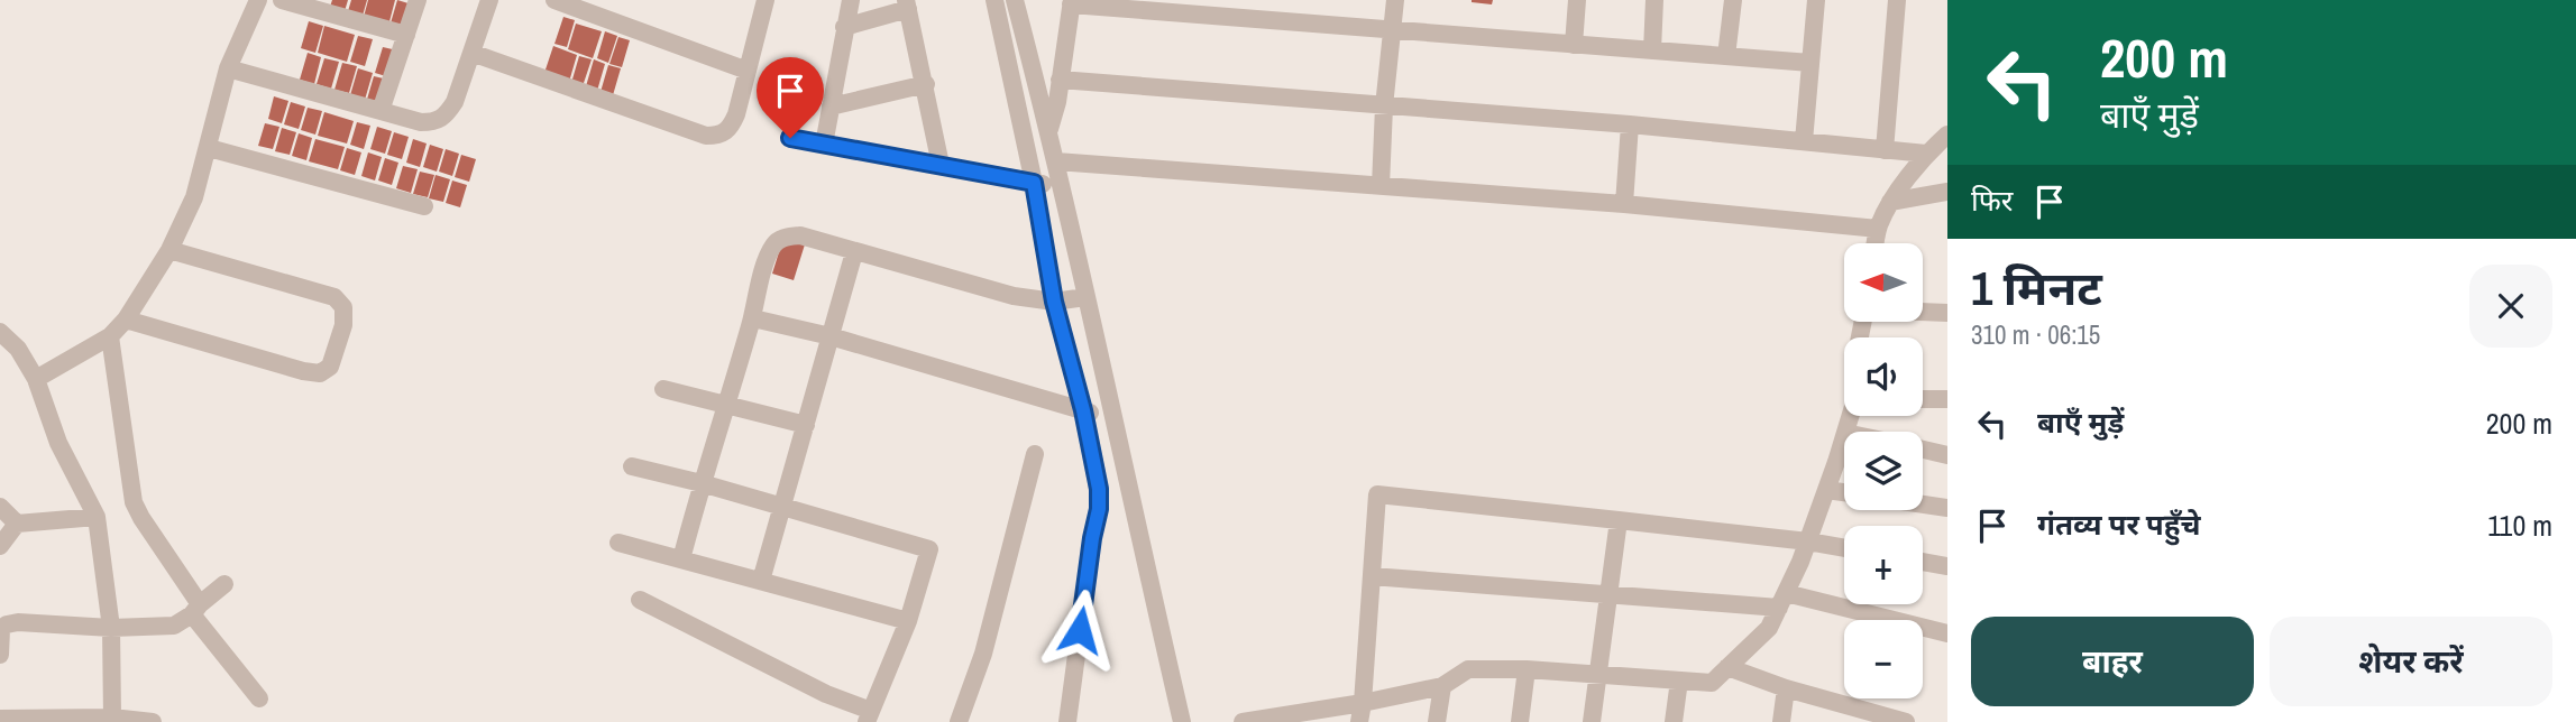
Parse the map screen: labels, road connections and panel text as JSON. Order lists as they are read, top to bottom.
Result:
{
  "north": "left",
  "page": {
    "turn": ["200 m", "बाएँ मुड़ें"],
    "then": "फिर",
    "heading": ["1 मिनट", "310 m · 06:15"],
    "map_buttons": ["+", "−"],
    "list": [
      {
        "name": "बाएँ मुड़ें",
        "value": "200 m"
      },
      {
        "name": "गंतव्य पर पहुँचे",
        "value": "110 m"
      }
    ],
    "buttons": ["बाहर", "शेयर करें"]
  }
}
